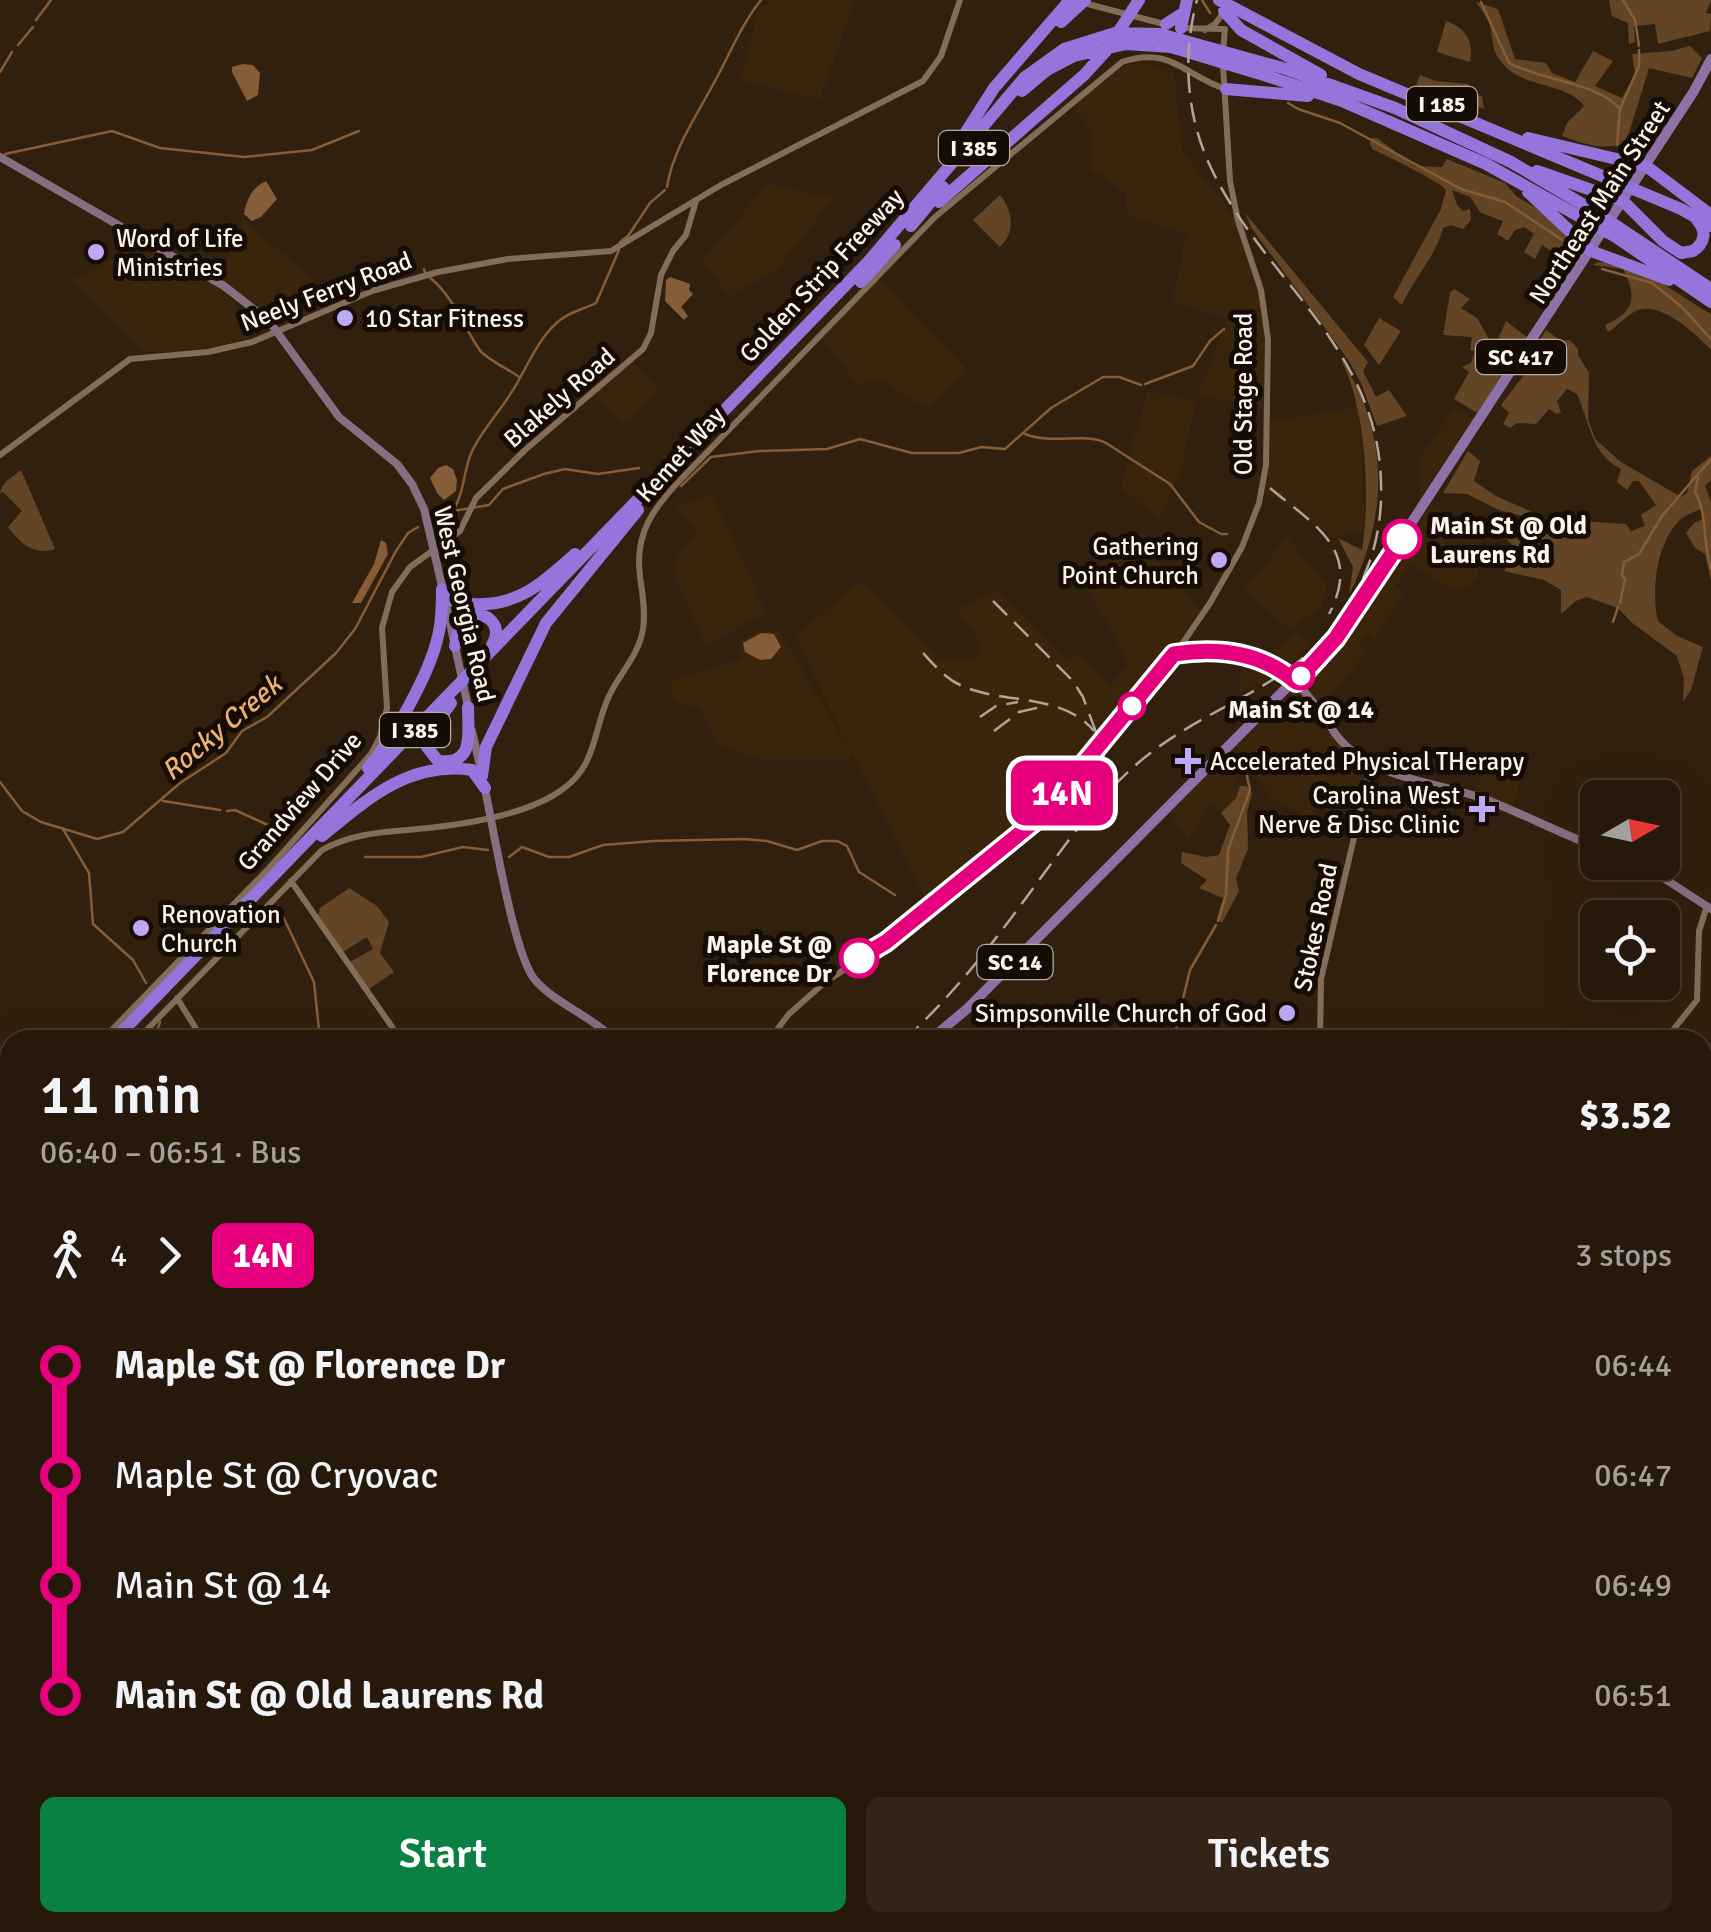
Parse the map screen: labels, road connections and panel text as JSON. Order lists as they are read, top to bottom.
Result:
{
  "streets": {
    "highway": ["I 185", "I 385", "Golden Strip Freeway"],
    "main road": [
      "Northeast Main Street",
      "SC 417",
      "West Georgia Road",
      "SC 14"
    ],
    "street": [
      "Neely Ferry Road",
      "Old Stage Road",
      "Blakely Road",
      "Kemet Way",
      "Grandview Drive",
      "Stokes Road"
    ]
  },
  "crossings": [
    ["I 185", "Old Stage Road"],
    ["Neely Ferry Road", "Blakely Road"],
    ["Neely Ferry Road", "West Georgia Road"],
    ["Old Stage Road", "Kemet Way"],
    ["Blakely Road", "West Georgia Road"],
    ["Blakely Road", "Grandview Drive"],
    ["Kemet Way", "West Georgia Road"],
    ["West Georgia Road", "Grandview Drive"]
  ],
  "water": ["Rocky Creek"],
  "places": {
    "other": [
      "Word of Life Ministries",
      "10 Star Fitness",
      "Main St @ Old Laurens Rd",
      "Gathering Point Church",
      "Main St @ 14",
      "Renovation Church",
      "Maple St @ Florence Dr",
      "Simpsonville Church of God"
    ],
    "health": ["Accelerated Physical THerapy", "Carolina West Nerve & Disc Clinic"]
  },
  "lines": ["bus line 14N"],
  "north": "right",
  "page": {
    "on_map": "14N",
    "heading": ["11 min", "06:40 – 06:51 · Bus", "$3.52"],
    "legs": ["4", "14N", "3 stops"],
    "list": [
      {
        "name": "Maple St @ Florence Dr",
        "value": "06:44"
      },
      {
        "name": "Maple St @ Cryovac",
        "value": "06:47"
      },
      {
        "name": "Main St @ 14",
        "value": "06:49"
      },
      {
        "name": "Main St @ Old Laurens Rd",
        "value": "06:51"
      }
    ],
    "buttons": ["Start", "Tickets"]
  }
}
